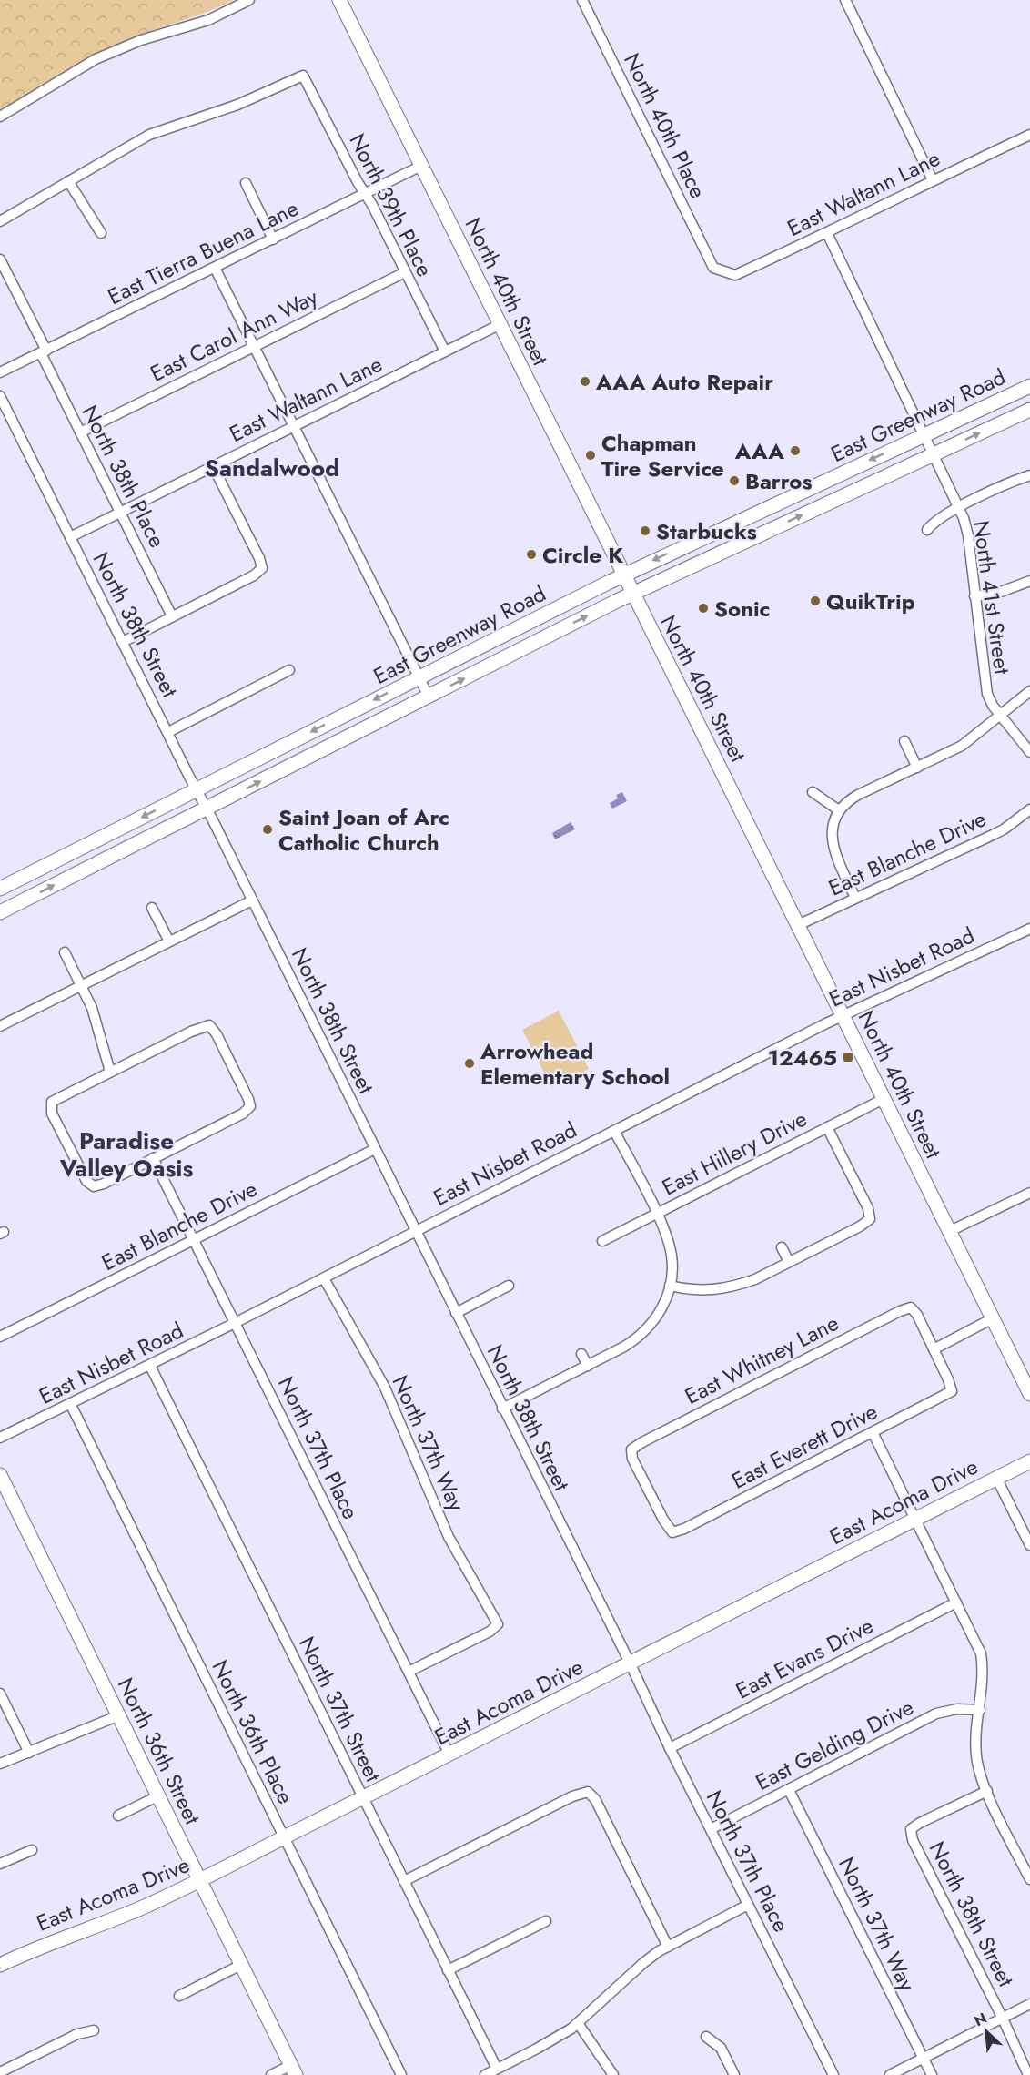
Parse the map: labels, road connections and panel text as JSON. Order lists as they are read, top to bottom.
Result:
{
  "streets": {
    "main road": [
      "North 40th Street",
      "East Greenway Road",
      "East Acoma Drive",
      "North 36th Street"
    ],
    "street": [
      "North 40th Place",
      "East Waltann Lane",
      "North 39th Place",
      "East Tierra Buena Lane",
      "East Carol Ann Way",
      "North 38th Place",
      "North 41st Street",
      "North 38th Street",
      "East Blanche Drive",
      "East Nisbet Road",
      "East Hillery Drive",
      "East Whitney Lane",
      "North 37th Way",
      "East Everett Drive",
      "North 37th Place",
      "East Evans Drive",
      "North 37th Street",
      "North 36th Place",
      "East Gelding Drive"
    ]
  },
  "crossings": [
    ["North 40th Place", "East Waltann Lane"],
    ["East Waltann Lane", "North 39th Place"],
    ["East Waltann Lane", "North 40th Street"],
    ["East Waltann Lane", "North 38th Place"],
    ["East Waltann Lane", "North 41st Street"],
    ["East Waltann Lane", "North 38th Street"],
    ["North 39th Place", "East Tierra Buena Lane"],
    ["North 39th Place", "East Carol Ann Way"],
    ["East Tierra Buena Lane", "North 40th Street"],
    ["East Tierra Buena Lane", "North 38th Place"],
    ["North 40th Street", "East Greenway Road"],
    ["North 40th Street", "East Blanche Drive"],
    ["North 40th Street", "East Nisbet Road"],
    ["North 40th Street", "East Hillery Drive"],
    ["East Carol Ann Way", "North 38th Place"],
    ["East Greenway Road", "North 41st Street"],
    ["East Greenway Road", "North 38th Street"],
    ["North 38th Street", "East Blanche Drive"],
    ["North 38th Street", "East Nisbet Road"],
    ["North 38th Street", "North 37th Place"],
    ["North 38th Street", "East Acoma Drive"],
    ["East Blanche Drive", "North 37th Place"],
    ["East Nisbet Road", "North 37th Way"],
    ["East Nisbet Road", "North 37th Place"],
    ["East Nisbet Road", "North 37th Street"],
    ["East Nisbet Road", "North 36th Place"],
    ["East Whitney Lane", "East Everett Drive"],
    ["North 37th Way", "North 37th Place"],
    ["North 37th Way", "East Gelding Drive"],
    ["North 37th Place", "East Acoma Drive"],
    ["North 37th Place", "East Evans Drive"],
    ["North 37th Place", "East Gelding Drive"],
    ["East Acoma Drive", "North 37th Street"],
    ["East Acoma Drive", "North 36th Place"],
    ["East Acoma Drive", "North 36th Street"]
  ],
  "districts": ["Sandalwood", "Paradise Valley Oasis"],
  "places": {
    "other": [
      "AAA Auto Repair",
      "AAA",
      "Chapman Tire Service",
      "Barros",
      "Starbucks",
      "Circle K",
      "QuikTrip",
      "Sonic",
      "Saint Joan of Arc Catholic Church",
      "Arrowhead Elementary School"
    ],
    "transit": ["12465"]
  },
  "north": "top left"
}
